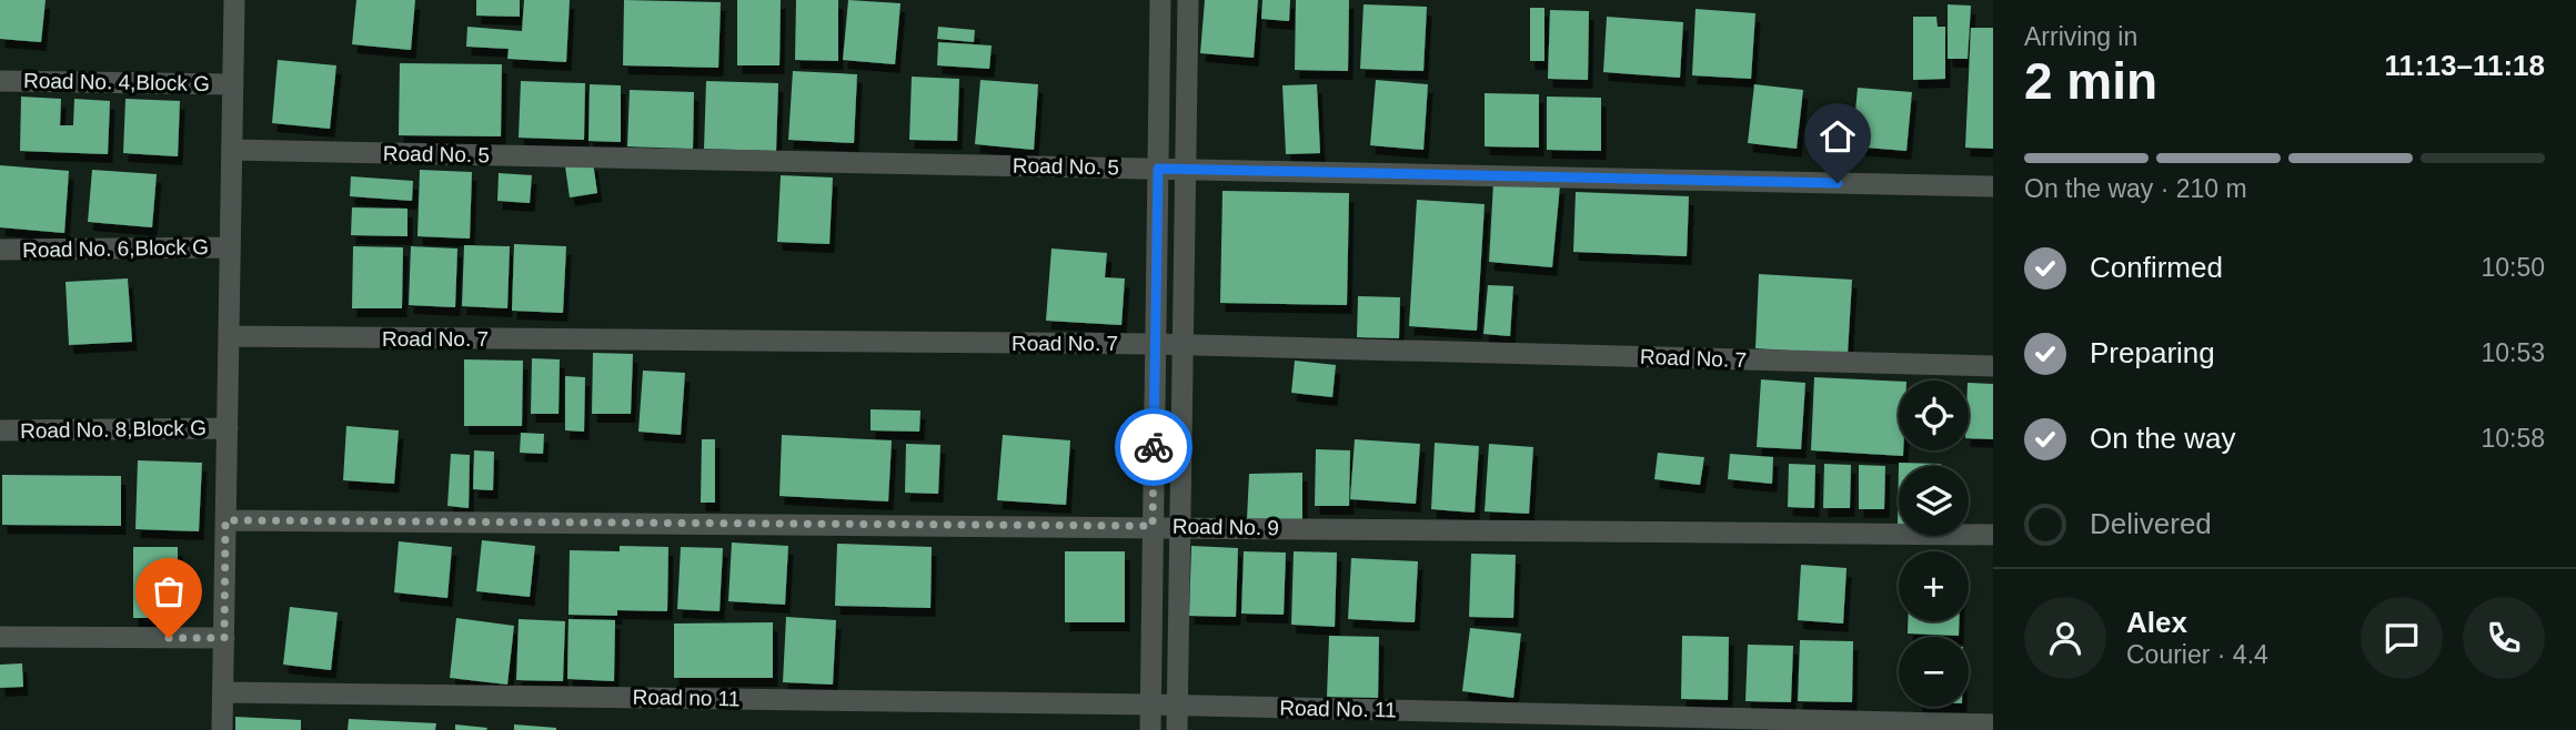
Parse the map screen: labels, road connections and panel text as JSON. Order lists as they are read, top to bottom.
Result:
{
  "streets": {
    "street": [
      "Road No. 4,Block G",
      "Road No. 5",
      "Road No. 6,Block G",
      "Road No. 7",
      "Road No. 8,Block G",
      "Road No. 9",
      "Road no 11",
      "Road No. 11"
    ]
  },
  "crossings": [
    ["Road no 11", "Road No. 11"]
  ],
  "page": {
    "heading": ["2 min", "Arriving in", "11:13–11:18"],
    "panel": ["Alex", "Courier · 4.4"],
    "bar": "On the way · 210 m",
    "list": [
      ["Confirmed", "10:50"],
      ["Preparing", "10:53"],
      ["On the way", "10:58"],
      "Delivered"
    ],
    "map_buttons": ["+", "−"]
  }
}
